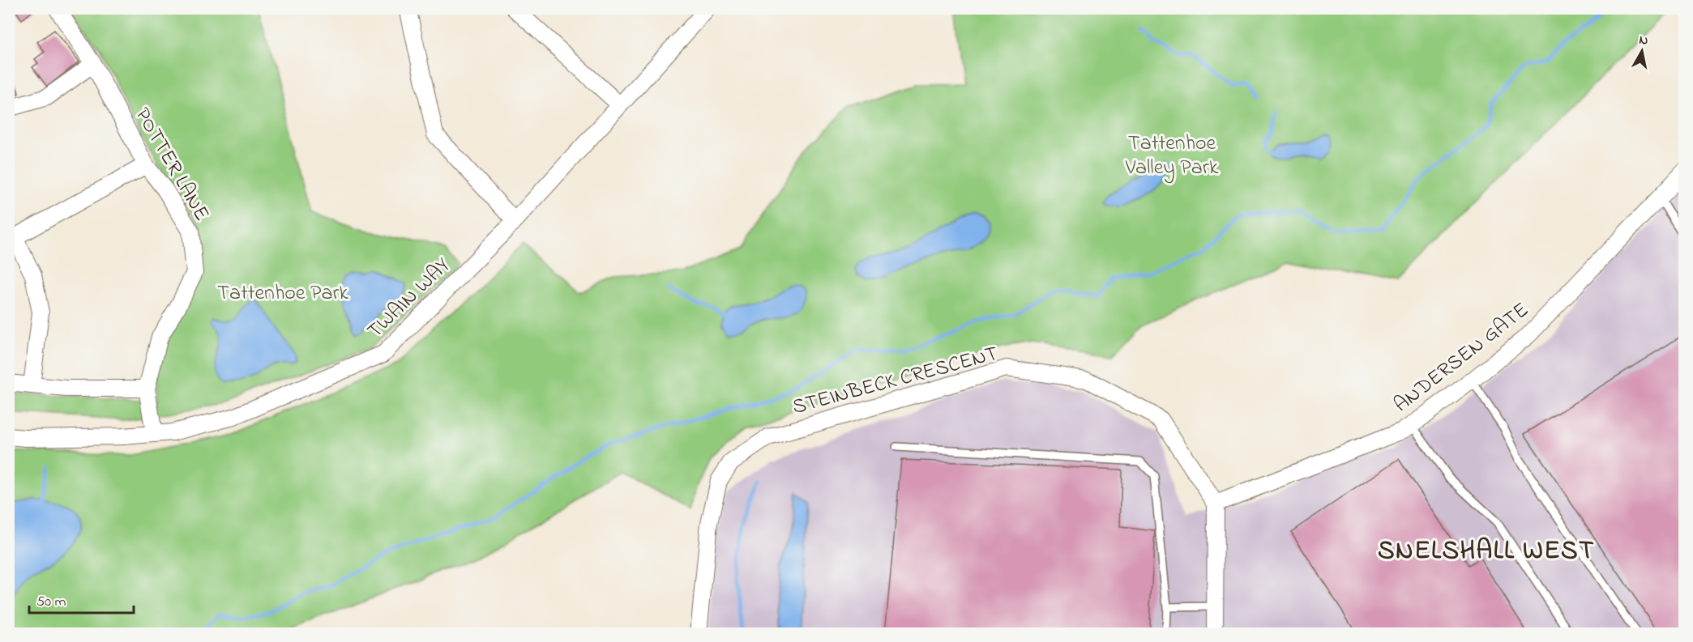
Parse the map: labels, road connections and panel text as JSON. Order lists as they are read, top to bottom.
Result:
{
  "streets": {
    "street": [
      "POTTER LANE",
      "TWAIN WAY",
      "ANDERSEN GATE",
      "STEINBECK CRESCENT"
    ]
  },
  "crossings": [
    ["POTTER LANE", "TWAIN WAY"],
    ["ANDERSEN GATE", "STEINBECK CRESCENT"]
  ],
  "districts": ["SNELSHALL WEST"],
  "parks": ["Tattenhoe Valley Park", "Tattenhoe Park"],
  "scale_bar": "50 m",
  "north": "top"
}
